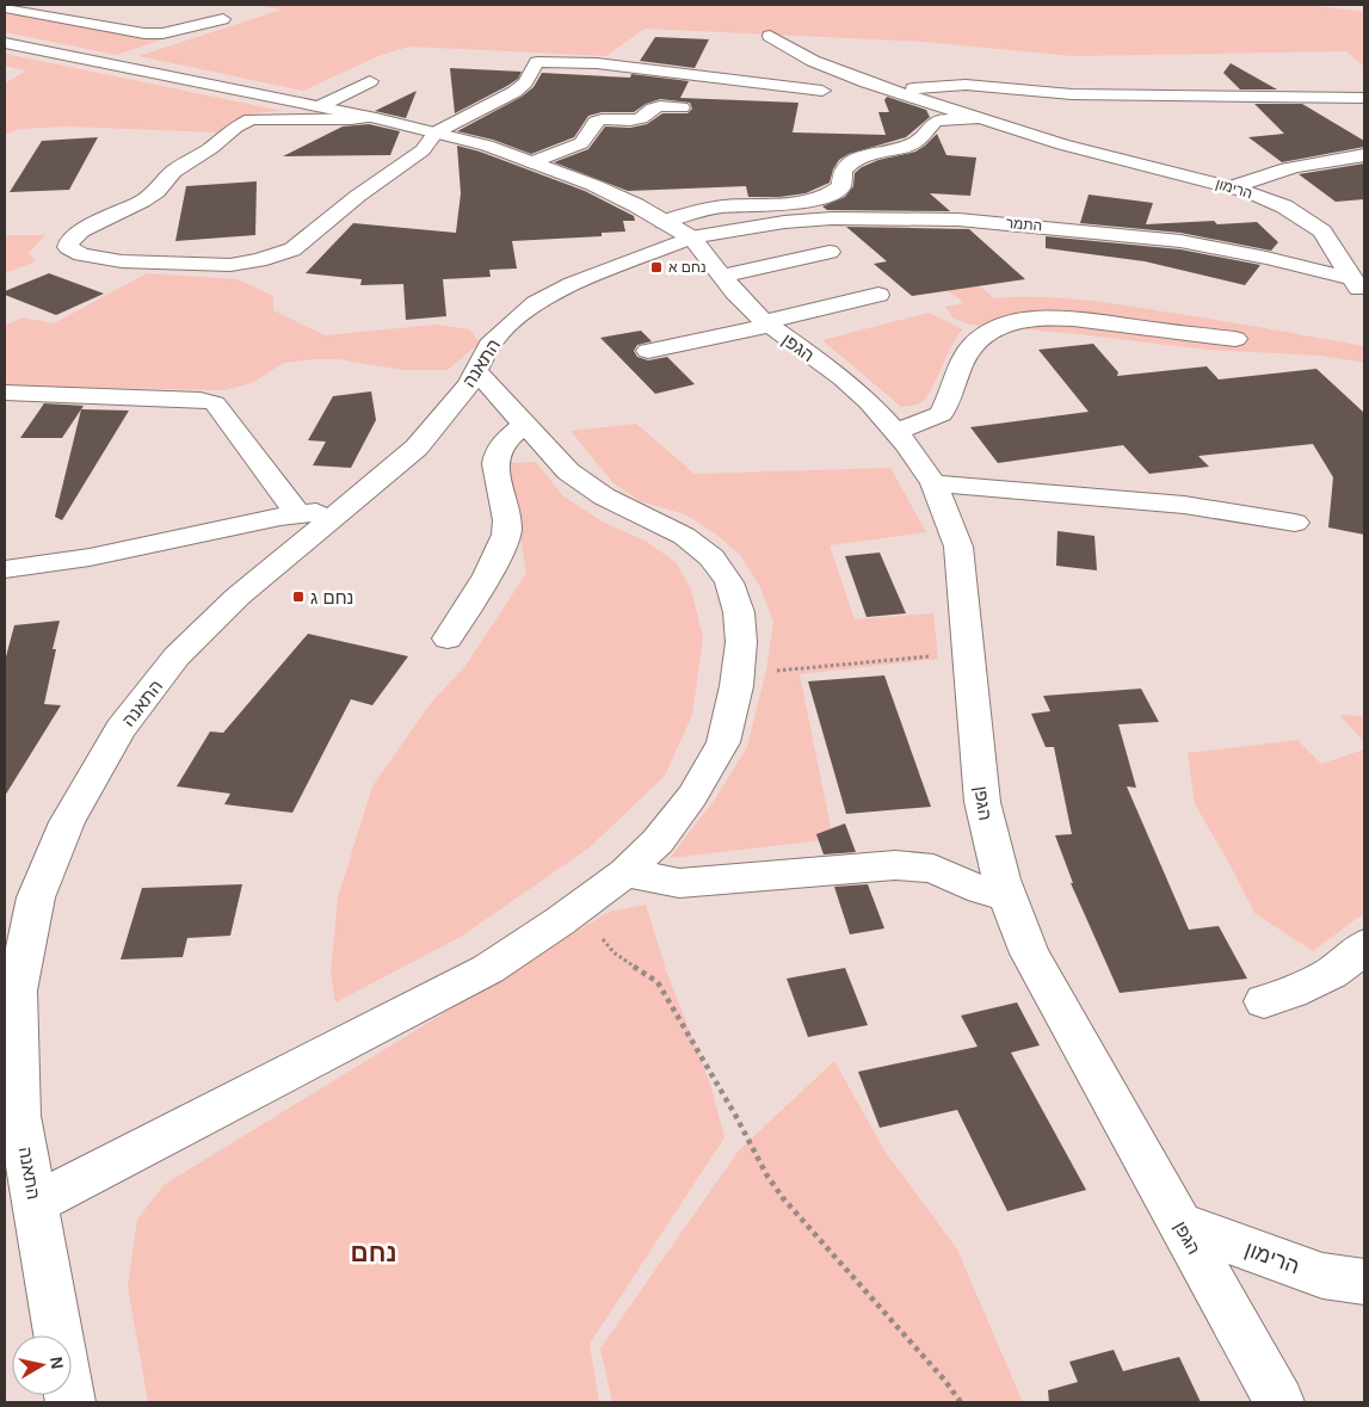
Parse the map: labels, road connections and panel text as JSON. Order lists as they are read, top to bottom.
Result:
{
  "streets": {
    "street": [
      "הרימון",
      "התמר",
      "הגפן",
      "התאנה"
    ]
  },
  "crossings": [
    ["הרימון", "התמר"],
    ["הרימון", "הגפן"],
    ["התמר", "הגפן"],
    ["התמר", "התאנה"],
    ["הגפן", "התאנה"]
  ],
  "districts": ["נחם"],
  "places": {
    "transit": ["נחם א", "נחם ג"]
  },
  "north": "right"
}
